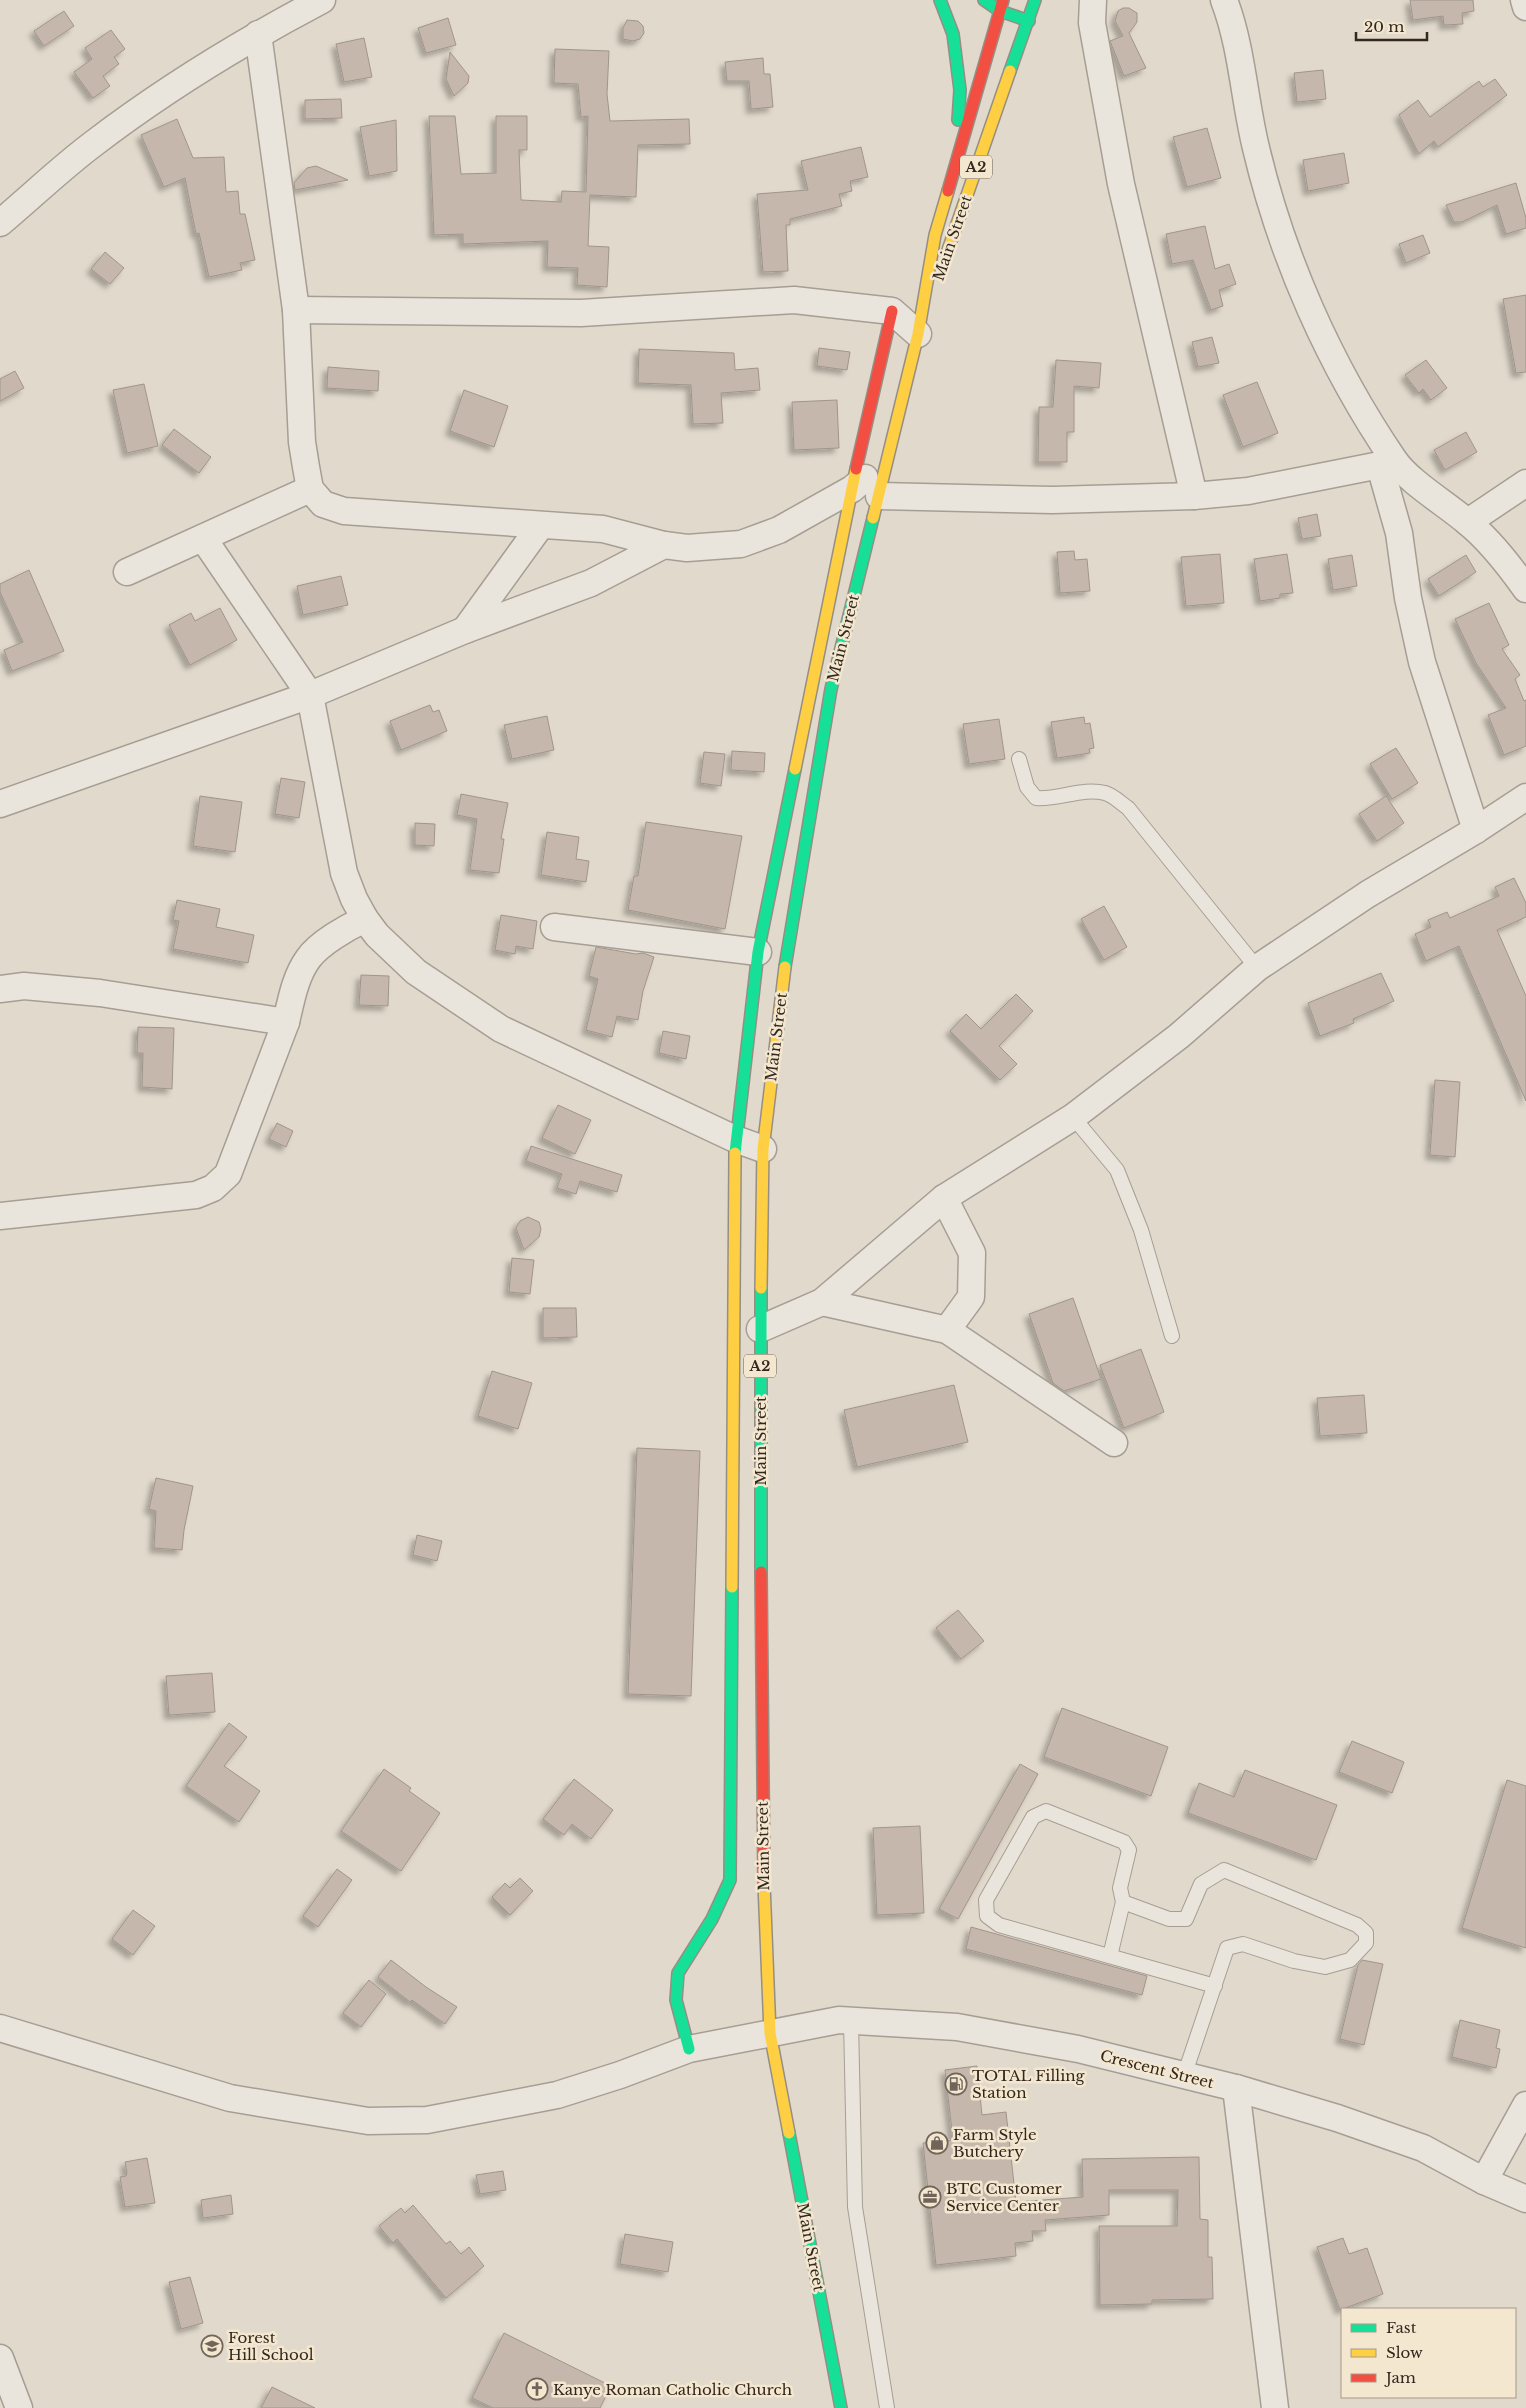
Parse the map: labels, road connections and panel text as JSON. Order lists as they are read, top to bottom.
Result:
{
  "streets": {
    "main road": ["A2", "Main Street"],
    "street": ["Crescent Street"]
  },
  "crossings": [
    ["Main Street", "Crescent Street"]
  ],
  "places": {
    "fuel station": ["TOTAL Filling Station"],
    "shop": ["Farm Style Butchery"],
    "office": ["BTC Customer Service Center"],
    "school or university": ["Forest Hill School"],
    "church": ["Kanye Roman Catholic Church"]
  },
  "legend": ["Fast", "Slow", "Jam"],
  "scale_bar": "20 m"
}
